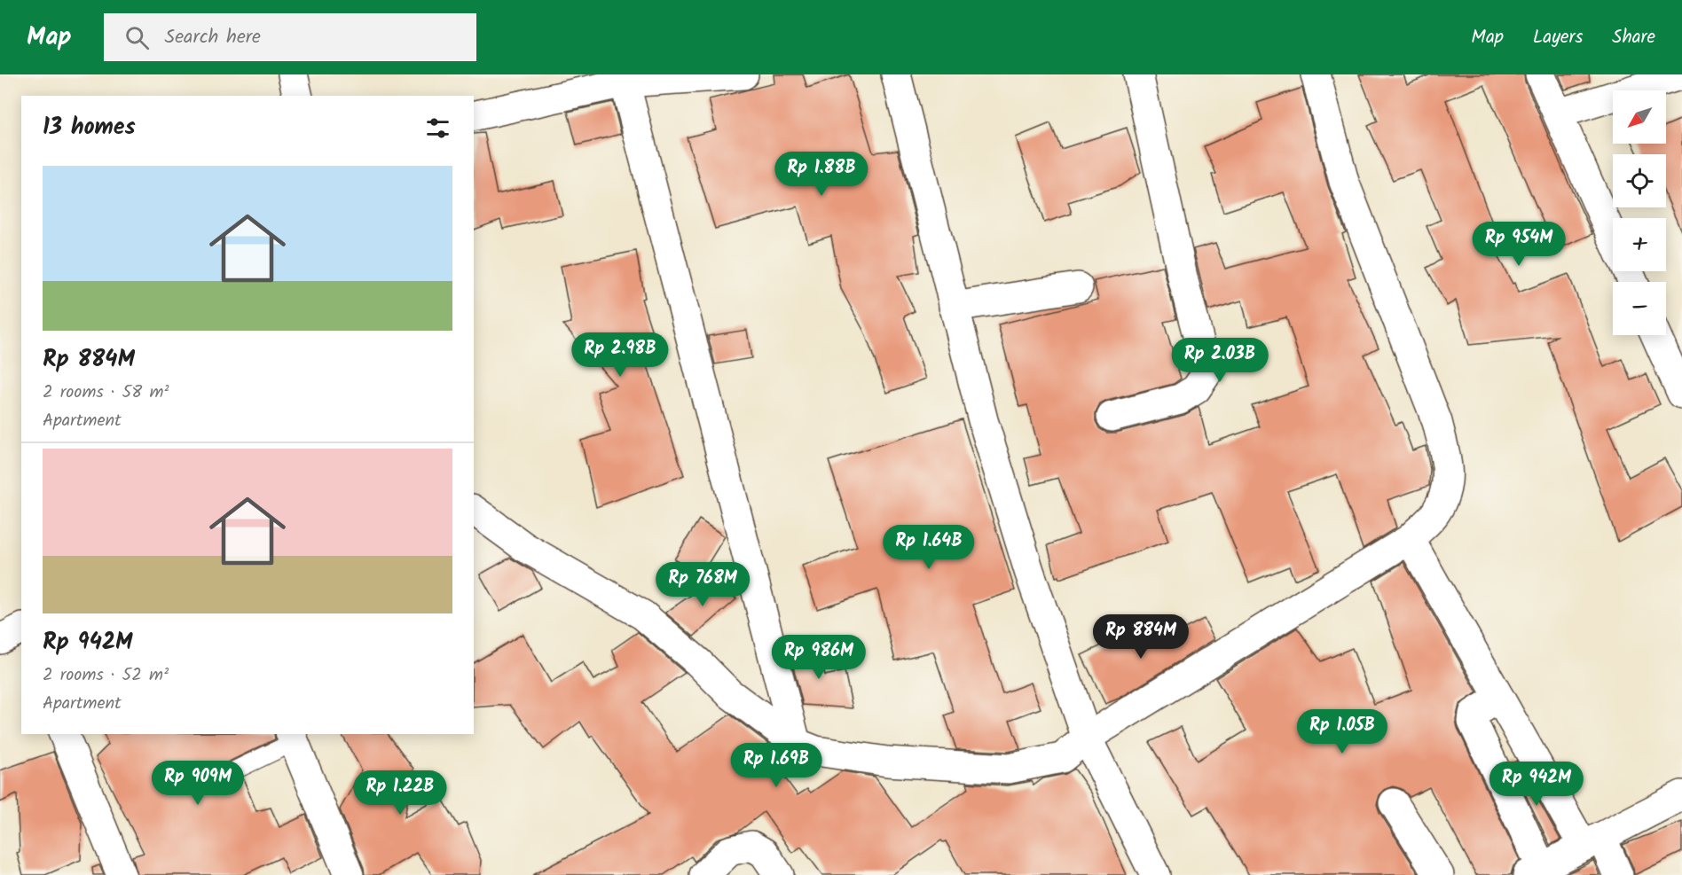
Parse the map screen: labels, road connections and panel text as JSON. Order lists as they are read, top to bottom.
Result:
{
  "north": "bottom left",
  "page": {
    "header": "Map",
    "search": "Search here",
    "nav": ["Map", "Layers", "Share"],
    "map_buttons": ["+", "−"],
    "heading": "13 homes",
    "price": [
      "Rp 1.88B",
      "Rp 954M",
      "Rp 2.98B",
      "Rp 2.03B",
      "Rp 1.64B",
      "Rp 768M",
      "Rp 884M",
      "Rp 986M",
      "Rp 1.05B",
      "Rp 1.69B",
      "Rp 909M",
      "Rp 942M",
      "Rp 1.22B"
    ],
    "list": [
      {
        "name": "Rp 884M",
        "note": "2 rooms · 58 m² · Apartment"
      },
      {
        "name": "Rp 942M",
        "note": "2 rooms · 52 m² · Apartment"
      }
    ]
  }
}
